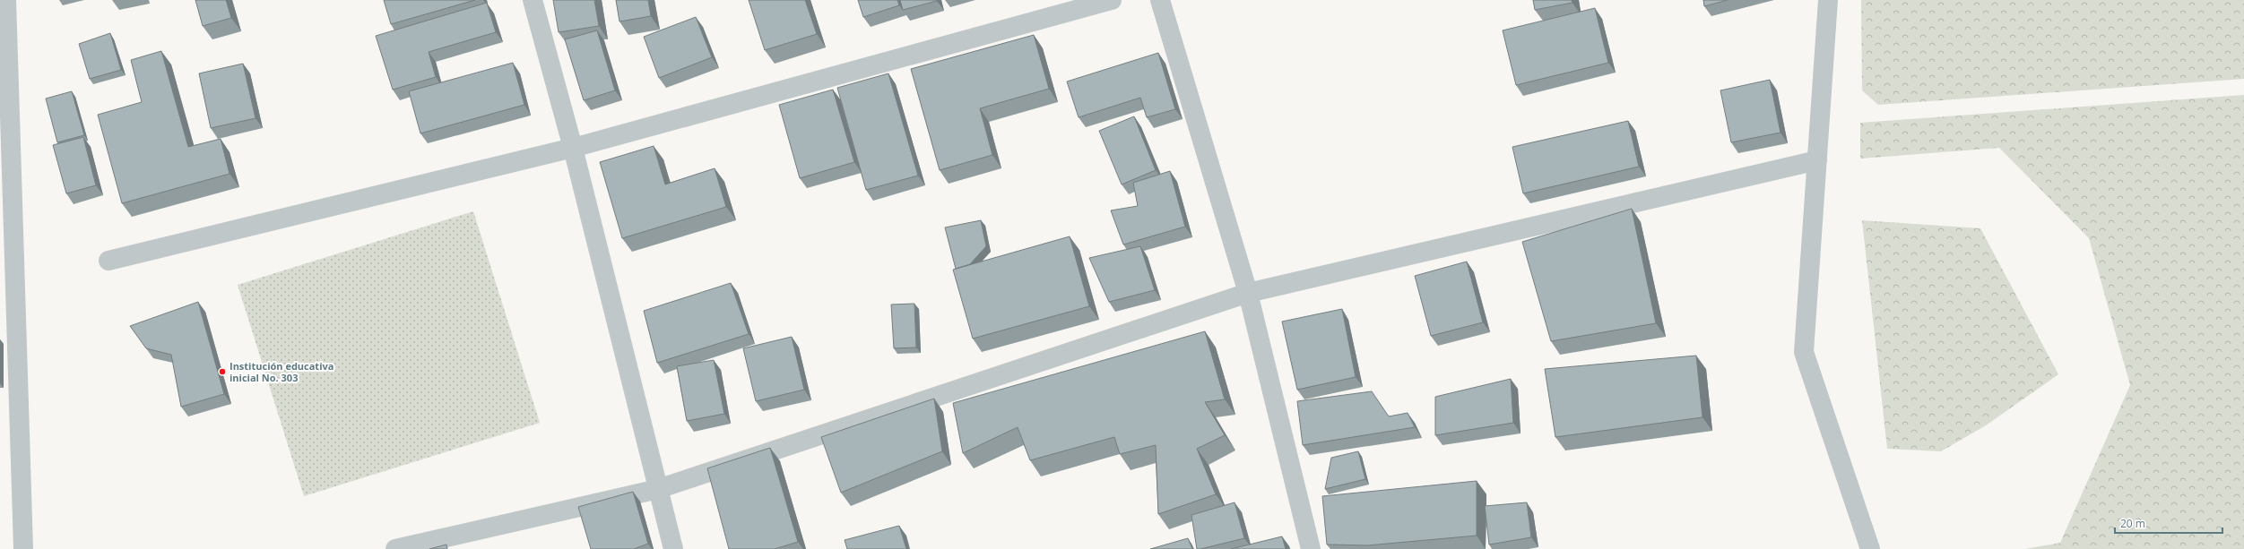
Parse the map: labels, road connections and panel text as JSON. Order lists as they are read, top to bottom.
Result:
{
  "places": ["Institución educativa inicial No. 303"],
  "scale_bar": "20 m"
}
